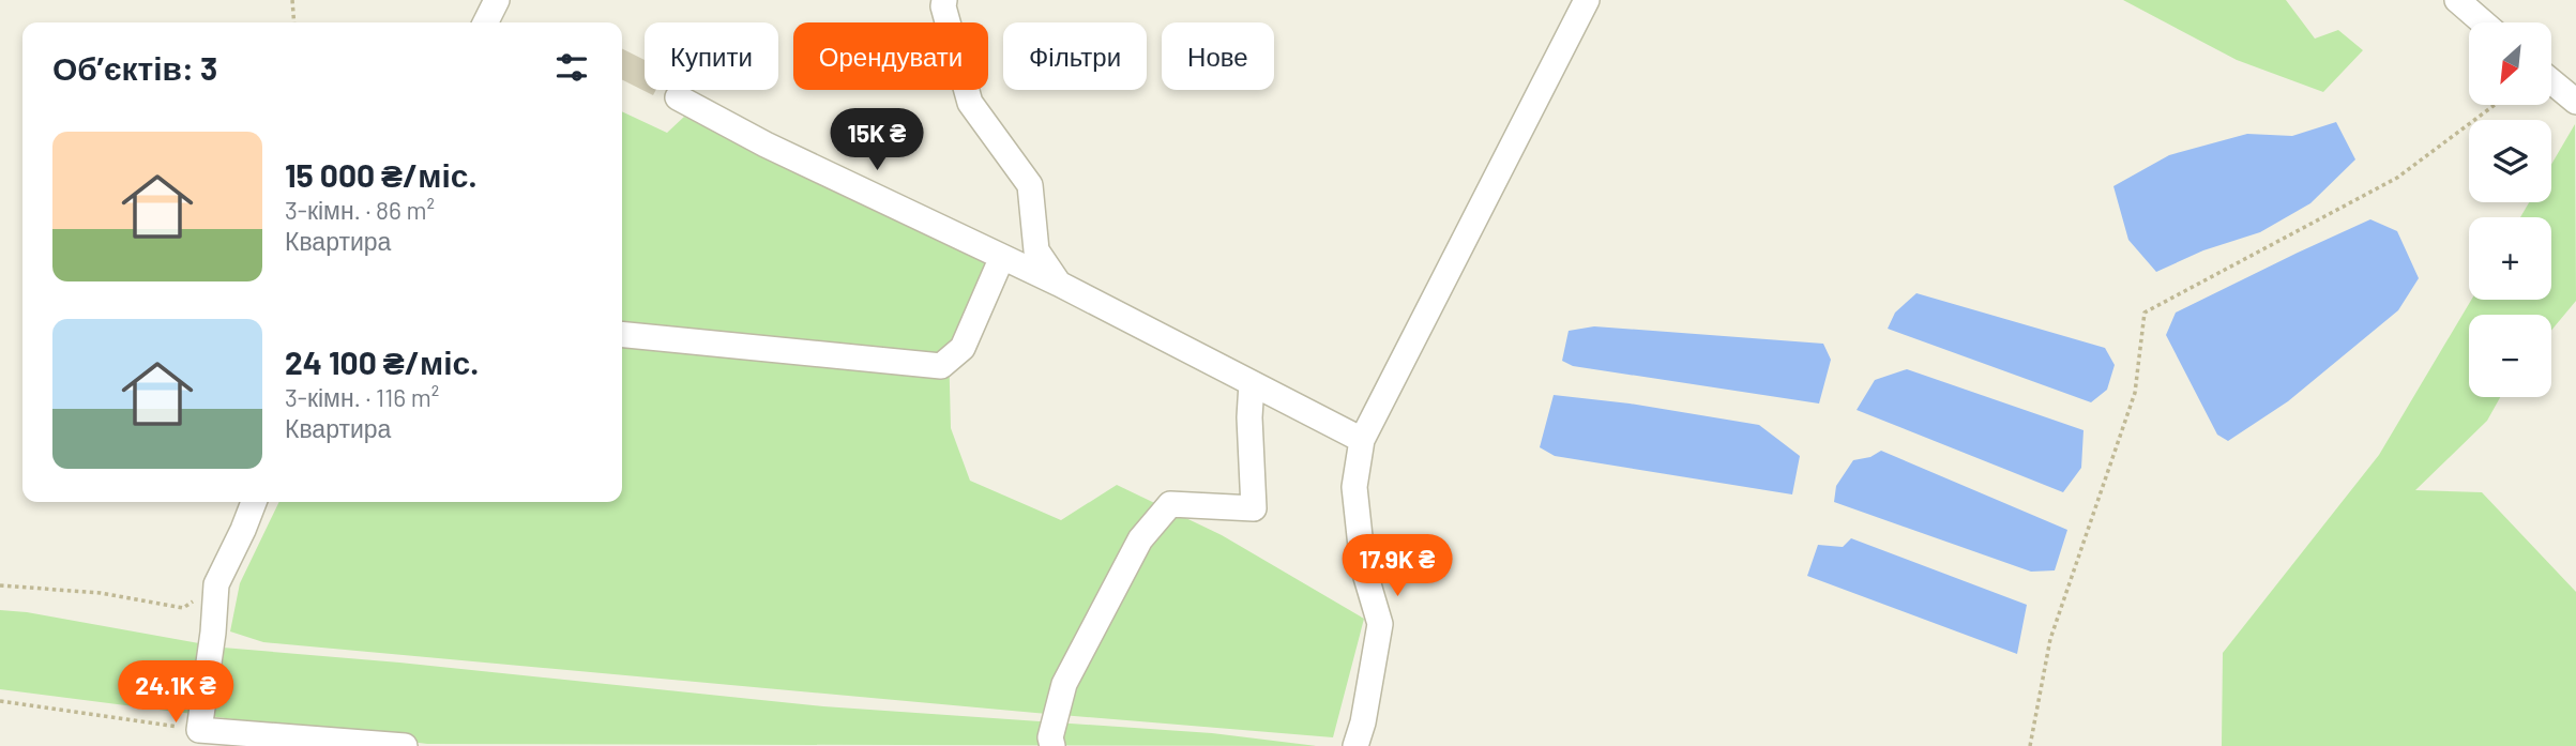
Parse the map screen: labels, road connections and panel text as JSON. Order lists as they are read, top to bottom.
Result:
{
  "north": "bottom left",
  "page": {
    "map_buttons": ["+", "−"],
    "chip": [
      "Купити",
      "Орендувати",
      "Фільтри",
      "Нове"
    ],
    "heading": "Об’єктів: 3",
    "price": ["15K ₴", "17.9K ₴", "24.1K ₴"],
    "list": [
      {
        "name": "15 000 ₴/міс.",
        "note": "3-кімн. · 86 m² · Квартира"
      },
      {
        "name": "24 100 ₴/міс.",
        "note": "3-кімн. · 116 m² · Квартира"
      }
    ]
  }
}
